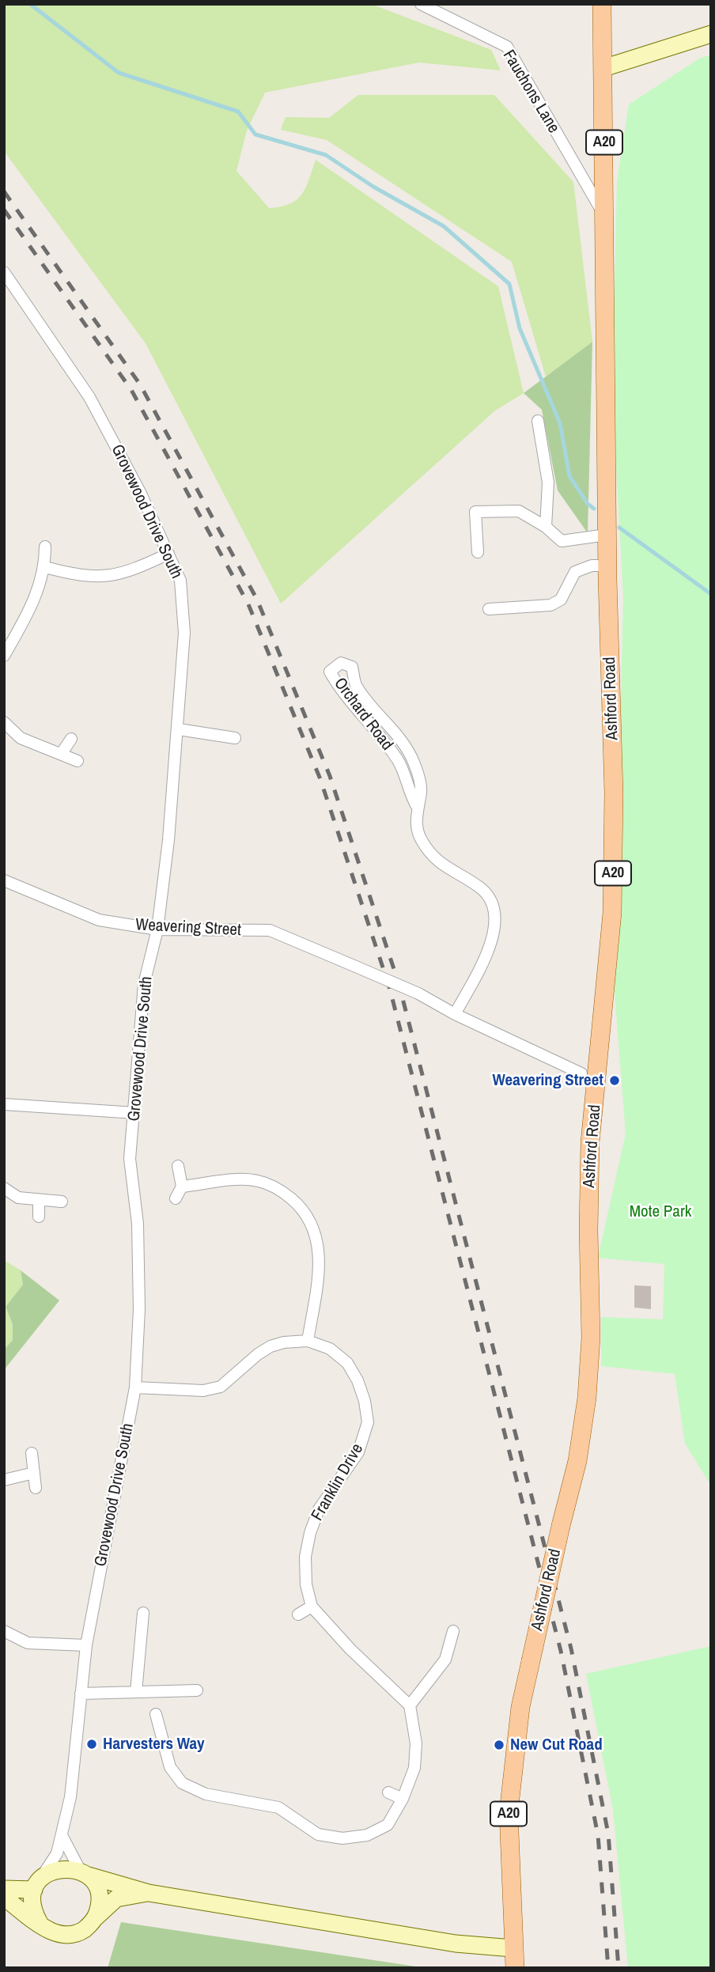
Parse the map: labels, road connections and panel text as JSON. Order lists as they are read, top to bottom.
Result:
{
  "streets": {
    "main road": ["A20", "Ashford Road"],
    "street": [
      "Fauchons Lane",
      "Grovewood Drive South",
      "Orchard Road",
      "Weavering Street",
      "Franklin Drive"
    ]
  },
  "crossings": [
    ["Fauchons Lane", "A20"],
    ["Fauchons Lane", "Ashford Road"],
    ["A20", "Ashford Road"],
    ["Grovewood Drive South", "Weavering Street"]
  ],
  "parks": ["Mote Park"],
  "places": ["Weavering Street", "Harvesters Way", "New Cut Road"]
}
